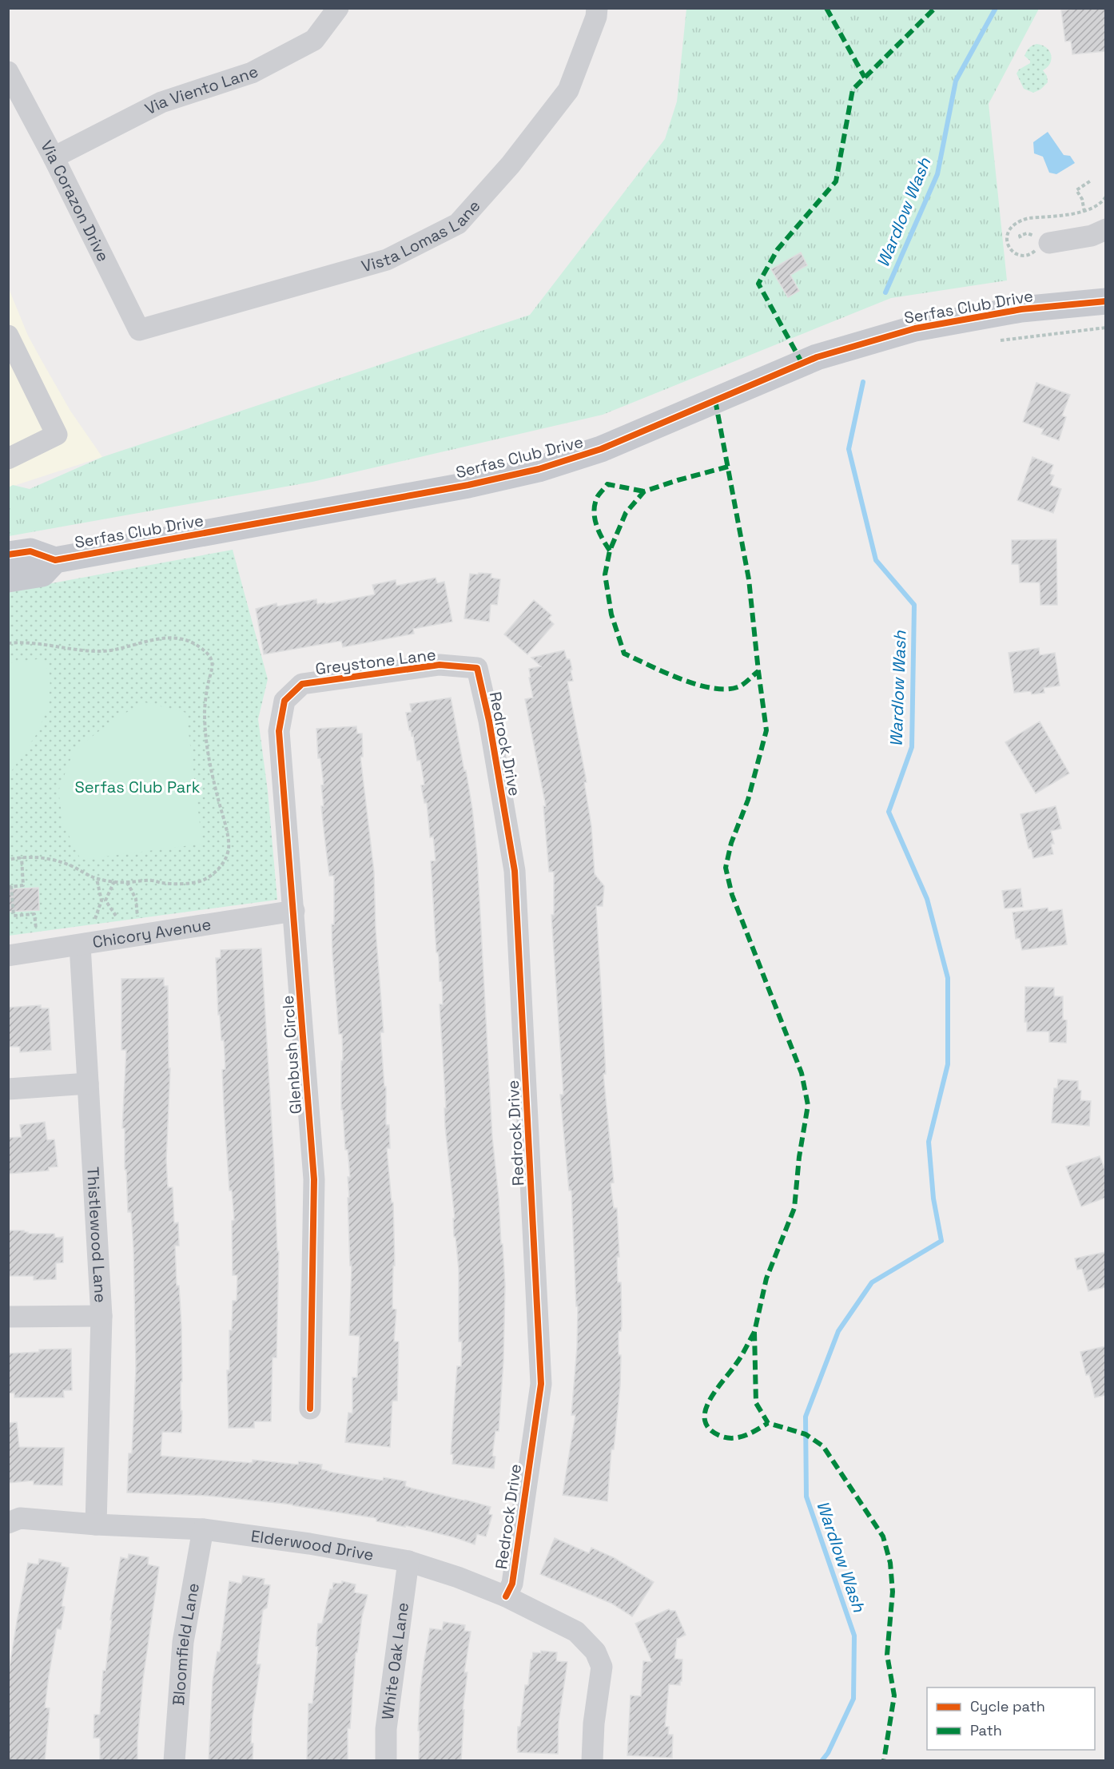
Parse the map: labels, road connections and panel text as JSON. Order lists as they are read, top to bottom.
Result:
{
  "streets": {
    "main road": ["Serfas Club Drive"],
    "street": [
      "Via Viento Lane",
      "Via Corazon Drive",
      "Vista Lomas Lane",
      "Greystone Lane",
      "Redrock Drive",
      "Chicory Avenue",
      "Glenbush Circle",
      "Thistlewood Lane",
      "Elderwood Drive",
      "Bloomfield Lane",
      "White Oak Lane"
    ]
  },
  "crossings": [
    ["Via Viento Lane", "Via Corazon Drive"],
    ["Via Corazon Drive", "Vista Lomas Lane"],
    ["Greystone Lane", "Redrock Drive"],
    ["Greystone Lane", "Glenbush Circle"],
    ["Redrock Drive", "Elderwood Drive"],
    ["Chicory Avenue", "Glenbush Circle"],
    ["Chicory Avenue", "Thistlewood Lane"],
    ["Thistlewood Lane", "Elderwood Drive"],
    ["Elderwood Drive", "Bloomfield Lane"],
    ["Elderwood Drive", "White Oak Lane"]
  ],
  "water": ["Wardlow Wash"],
  "parks": ["Serfas Club Park"],
  "legend": ["Cycle path", "Path"]
}
